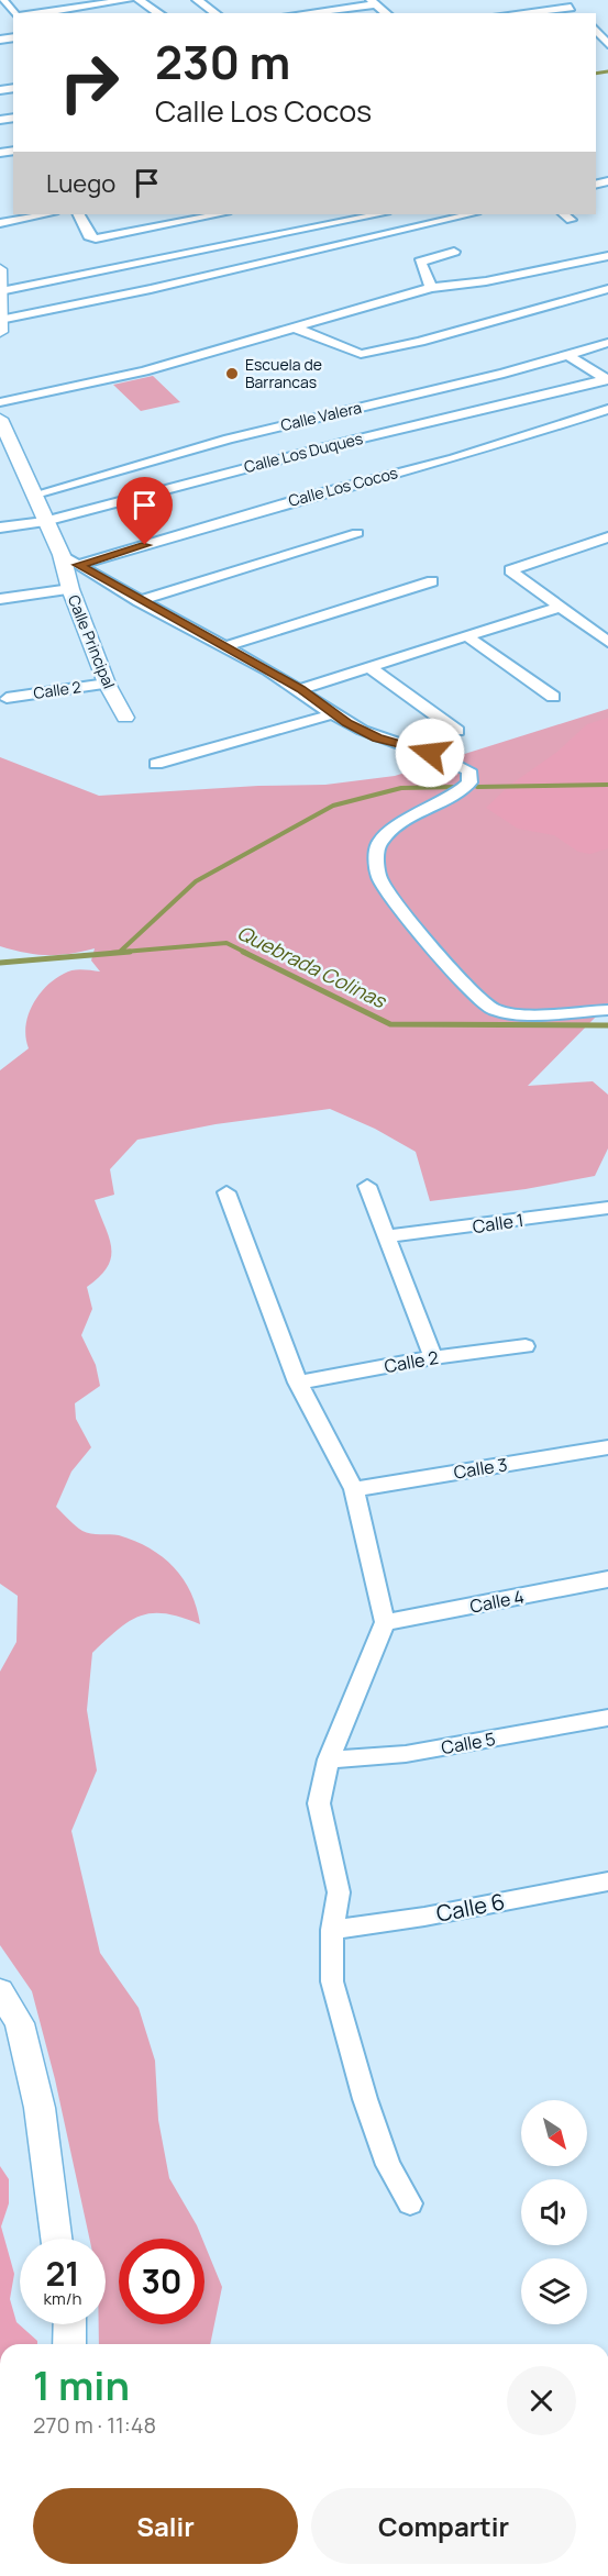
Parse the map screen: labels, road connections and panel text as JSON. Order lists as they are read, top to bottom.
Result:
{
  "streets": {
    "street": [
      "Calle Valera",
      "Calle Los Duques",
      "Calle Los Cocos",
      "Calle Principal",
      "Calle 2",
      "Calle 1",
      "Calle 3",
      "Calle 4",
      "Calle 5",
      "Calle 6"
    ]
  },
  "crossings": [
    ["Calle Valera", "Calle Principal"],
    ["Calle Los Duques", "Calle Principal"],
    ["Calle Principal", "Calle 2"]
  ],
  "water": ["Quebrada Colinas"],
  "places": ["Escuela de Barrancas"],
  "north": "bottom right",
  "page": {
    "turn": ["230 m", "Calle Los Cocos"],
    "then": "Luego",
    "speed": "21 km/h",
    "limit": "30",
    "heading": ["1 min", "270 m · 11:48"],
    "buttons": ["Salir", "Compartir"]
  }
}
